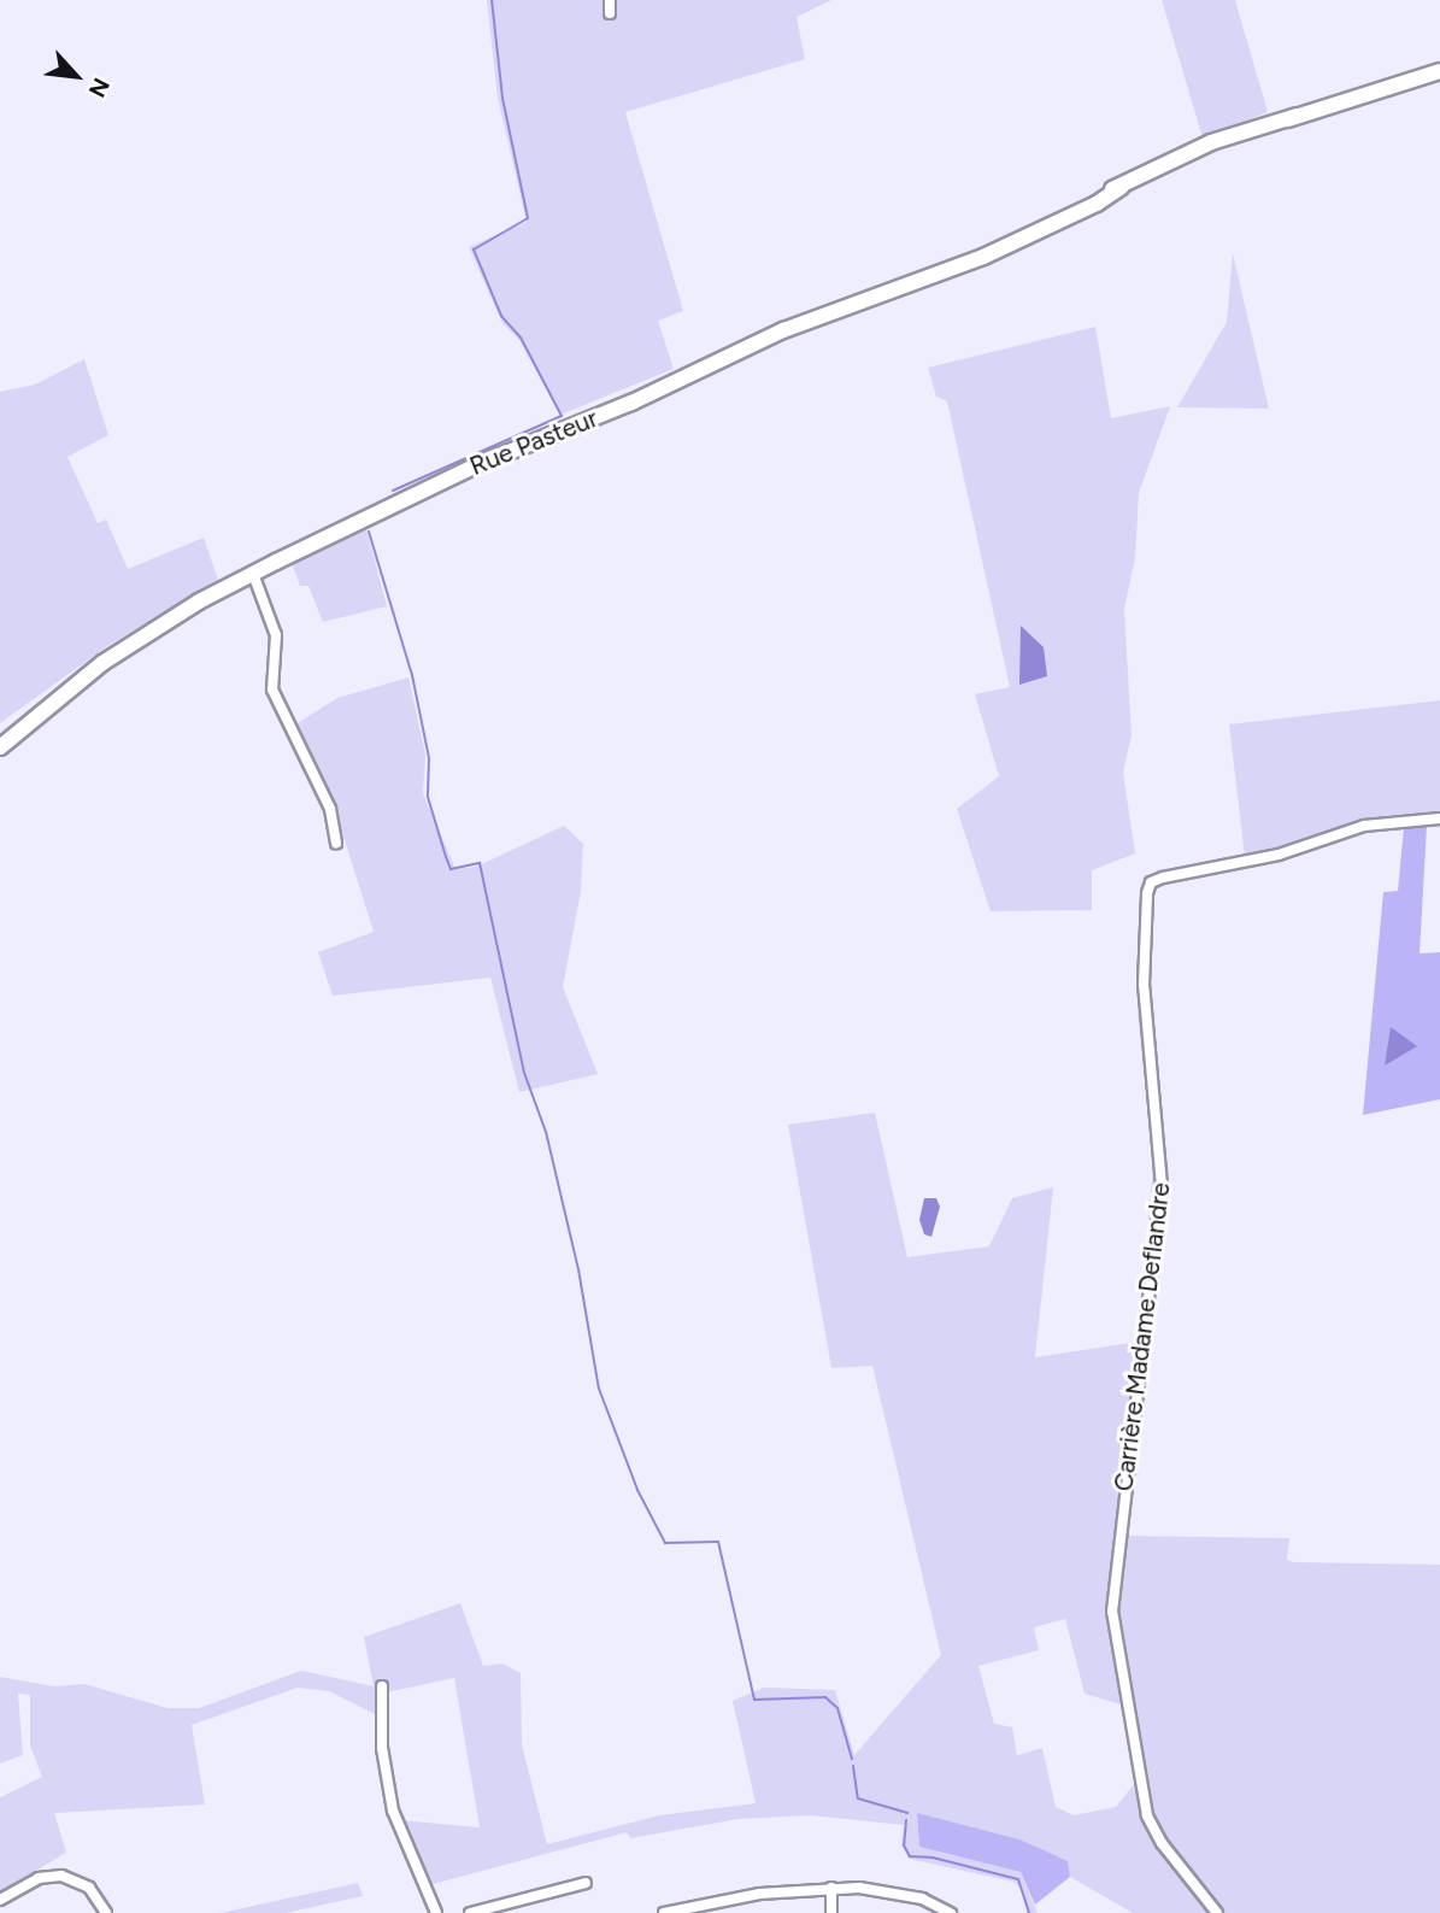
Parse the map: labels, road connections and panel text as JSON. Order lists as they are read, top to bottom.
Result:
{
  "streets": {
    "main road": ["Rue Pasteur"],
    "street": ["Carrière Madame Deflandre"]
  },
  "north": "bottom right"
}
